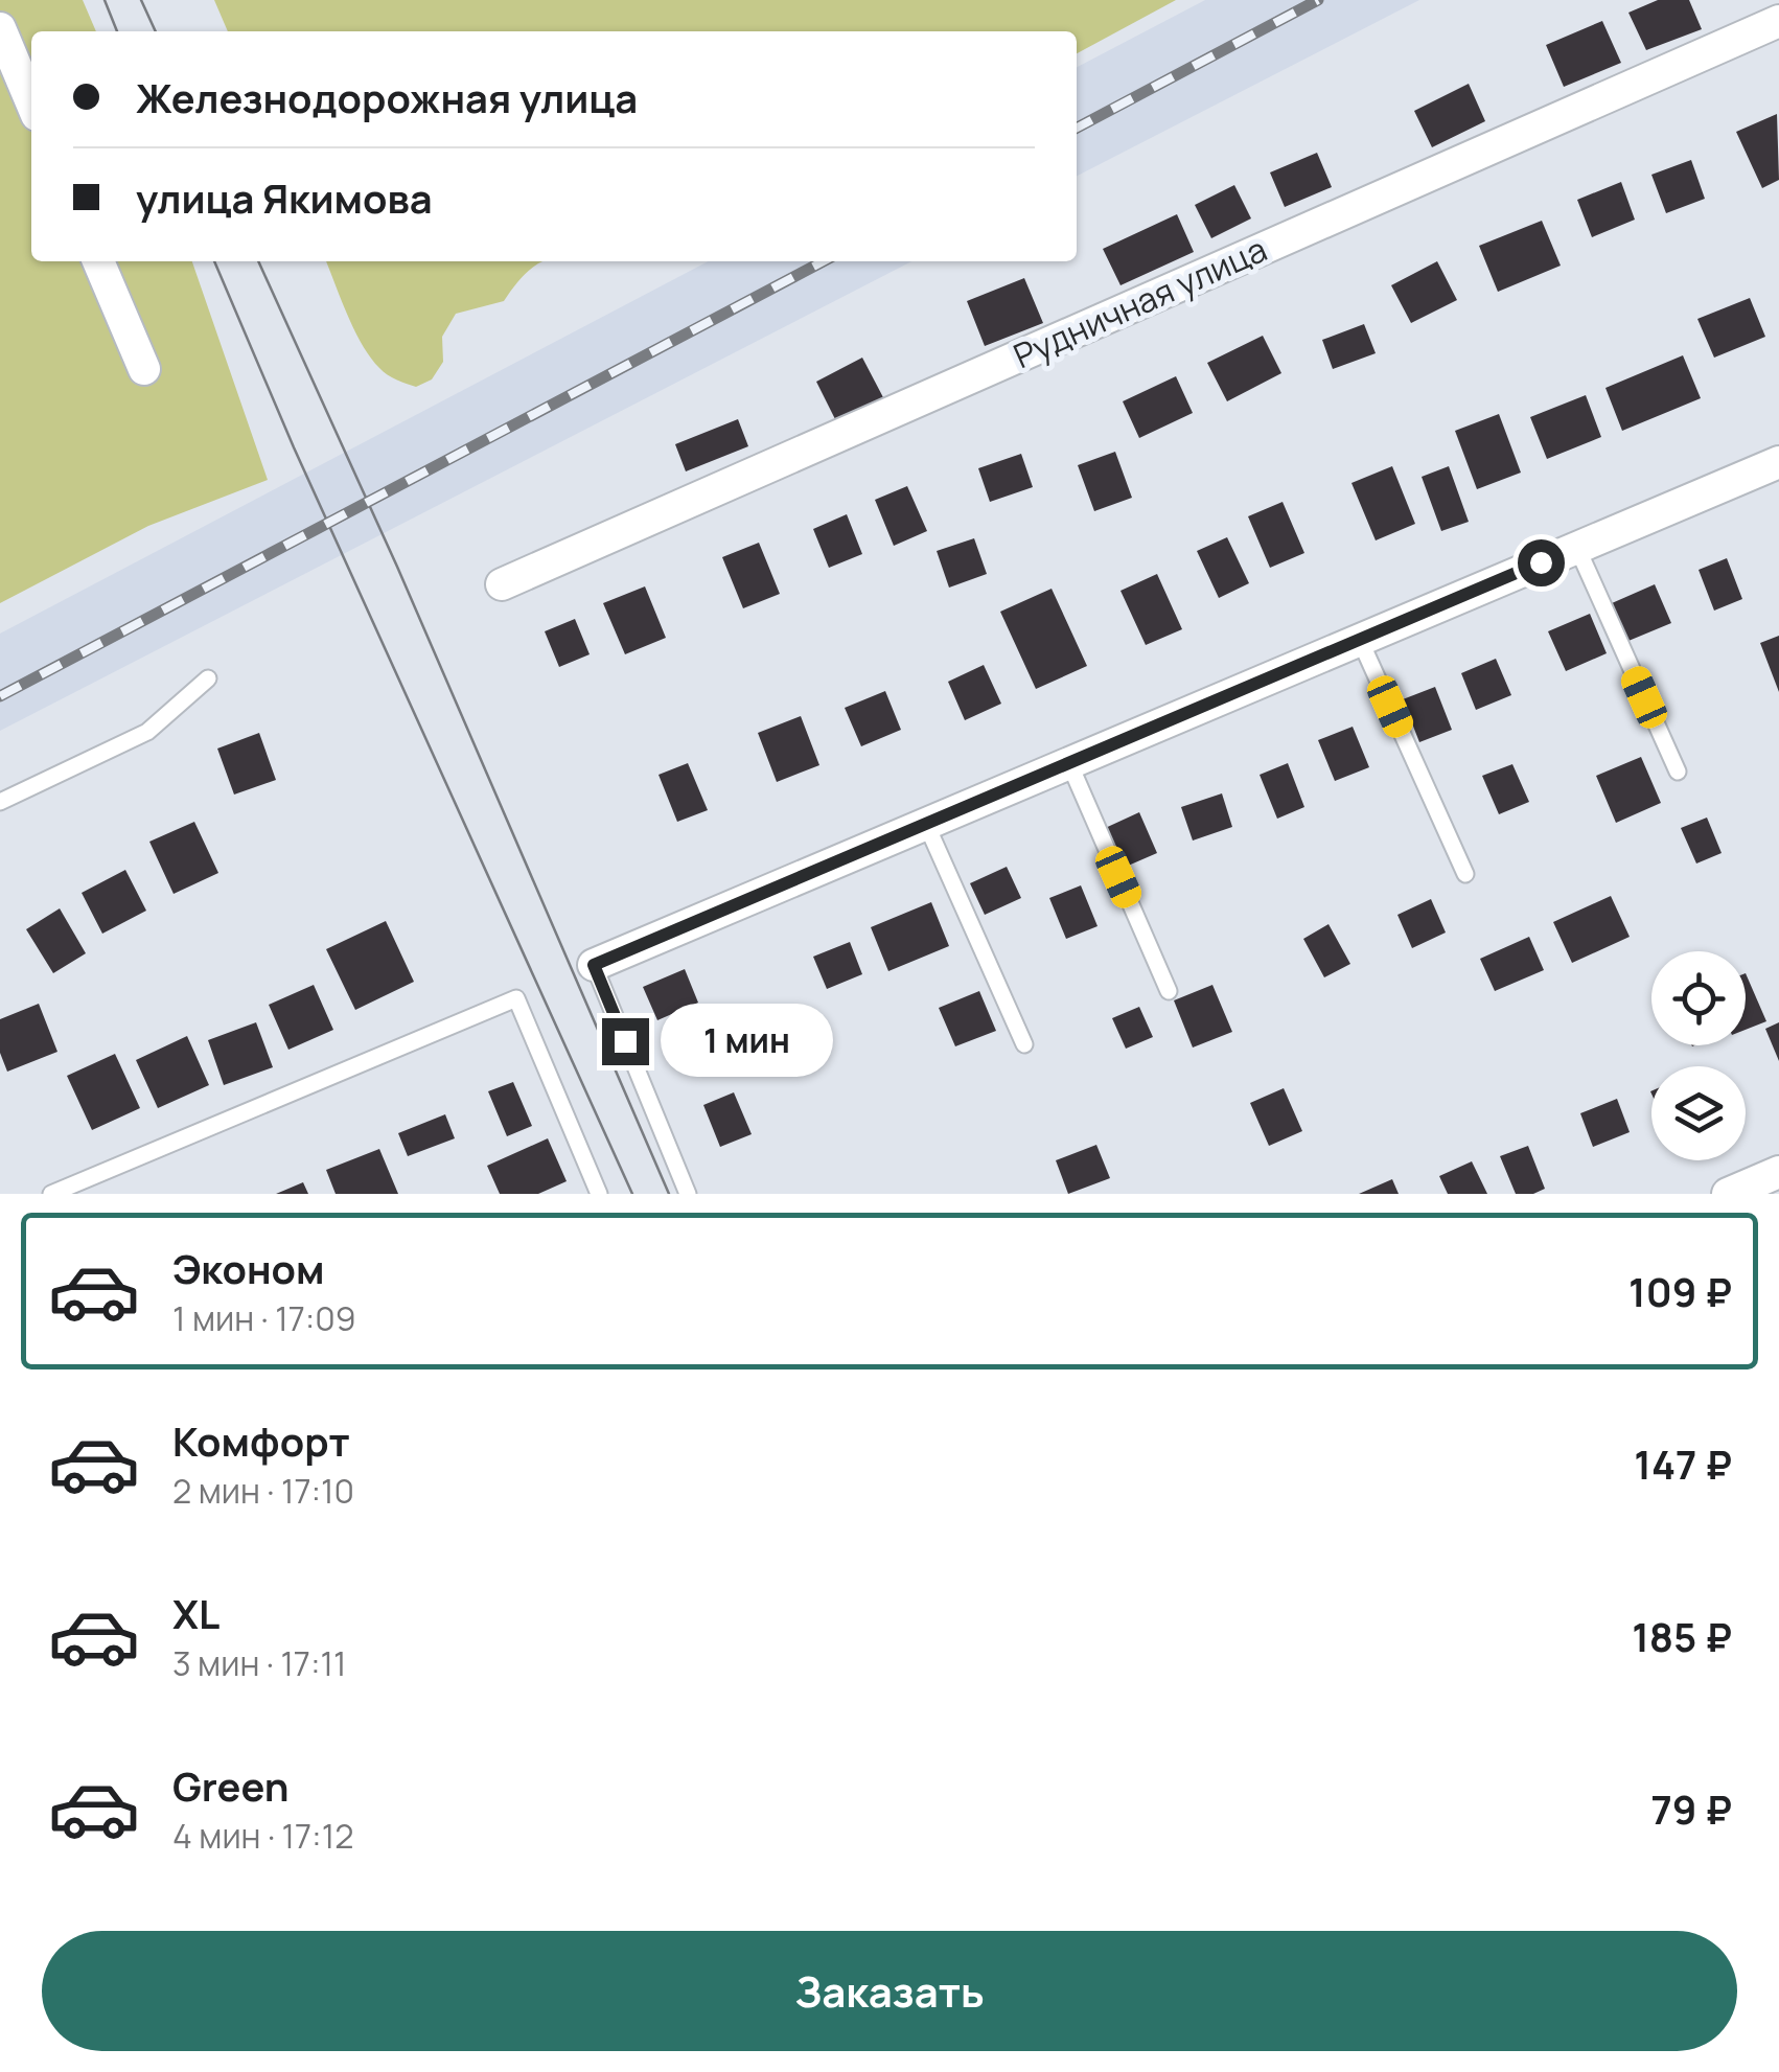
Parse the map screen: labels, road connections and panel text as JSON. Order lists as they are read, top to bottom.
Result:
{
  "streets": {
    "street": ["Рудничная улица"]
  },
  "page": {
    "banner": ["Железнодорожная улица", "улица Якимова"],
    "bubble": "1 мин",
    "list": [
      {
        "name": "Эконом",
        "note": "1 мин · 17:09",
        "value": "109 ₽"
      },
      {
        "name": "Комфорт",
        "note": "2 мин · 17:10",
        "value": "147 ₽"
      },
      {
        "name": "XL",
        "note": "3 мин · 17:11",
        "value": "185 ₽"
      },
      {
        "name": "Green",
        "note": "4 мин · 17:12",
        "value": "79 ₽"
      }
    ],
    "buttons": "Заказать"
  }
}
